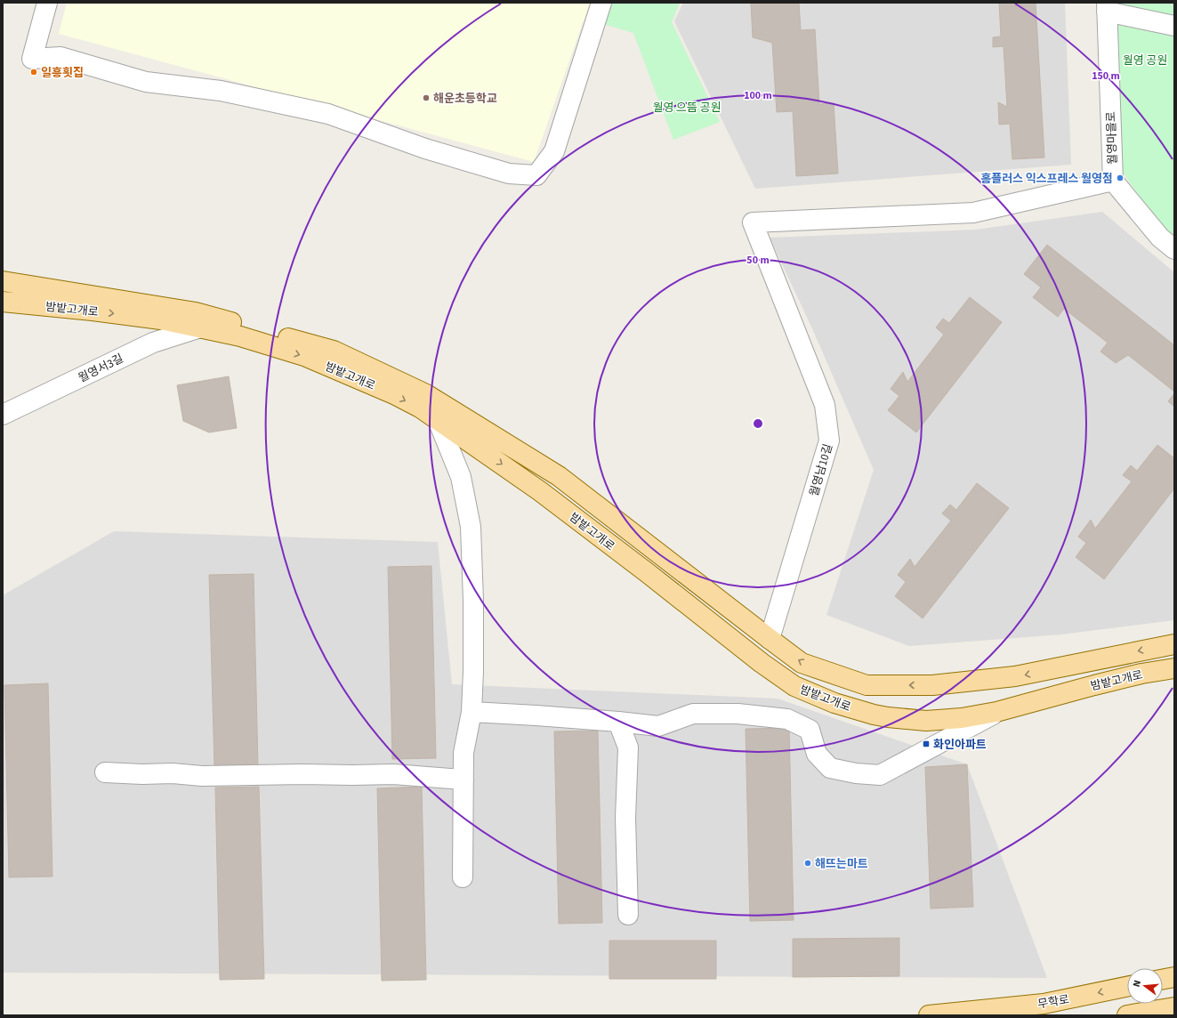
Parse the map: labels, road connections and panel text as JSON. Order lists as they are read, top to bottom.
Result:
{
  "streets": {
    "main road": ["밤밭고개로", "무학로"],
    "street": ["월영마을로", "월영서3길", "월영남10길"]
  },
  "crossings": [
    ["월영마을로", "월영남10길"],
    ["밤밭고개로", "월영서3길"],
    ["밤밭고개로", "월영남10길"]
  ],
  "one_way": ["무학로"],
  "parks": ["월영 공원", "월영 으뜸 공원"],
  "places": {
    "other": [
      "일흥횟집",
      "해운초등학교",
      "홈플러스 익스프레스 월영점",
      "해뜨는마트"
    ],
    "transit": ["화인아파트"]
  },
  "north": "left",
  "rings": ["150 m", "100 m", "50 m"]
}
